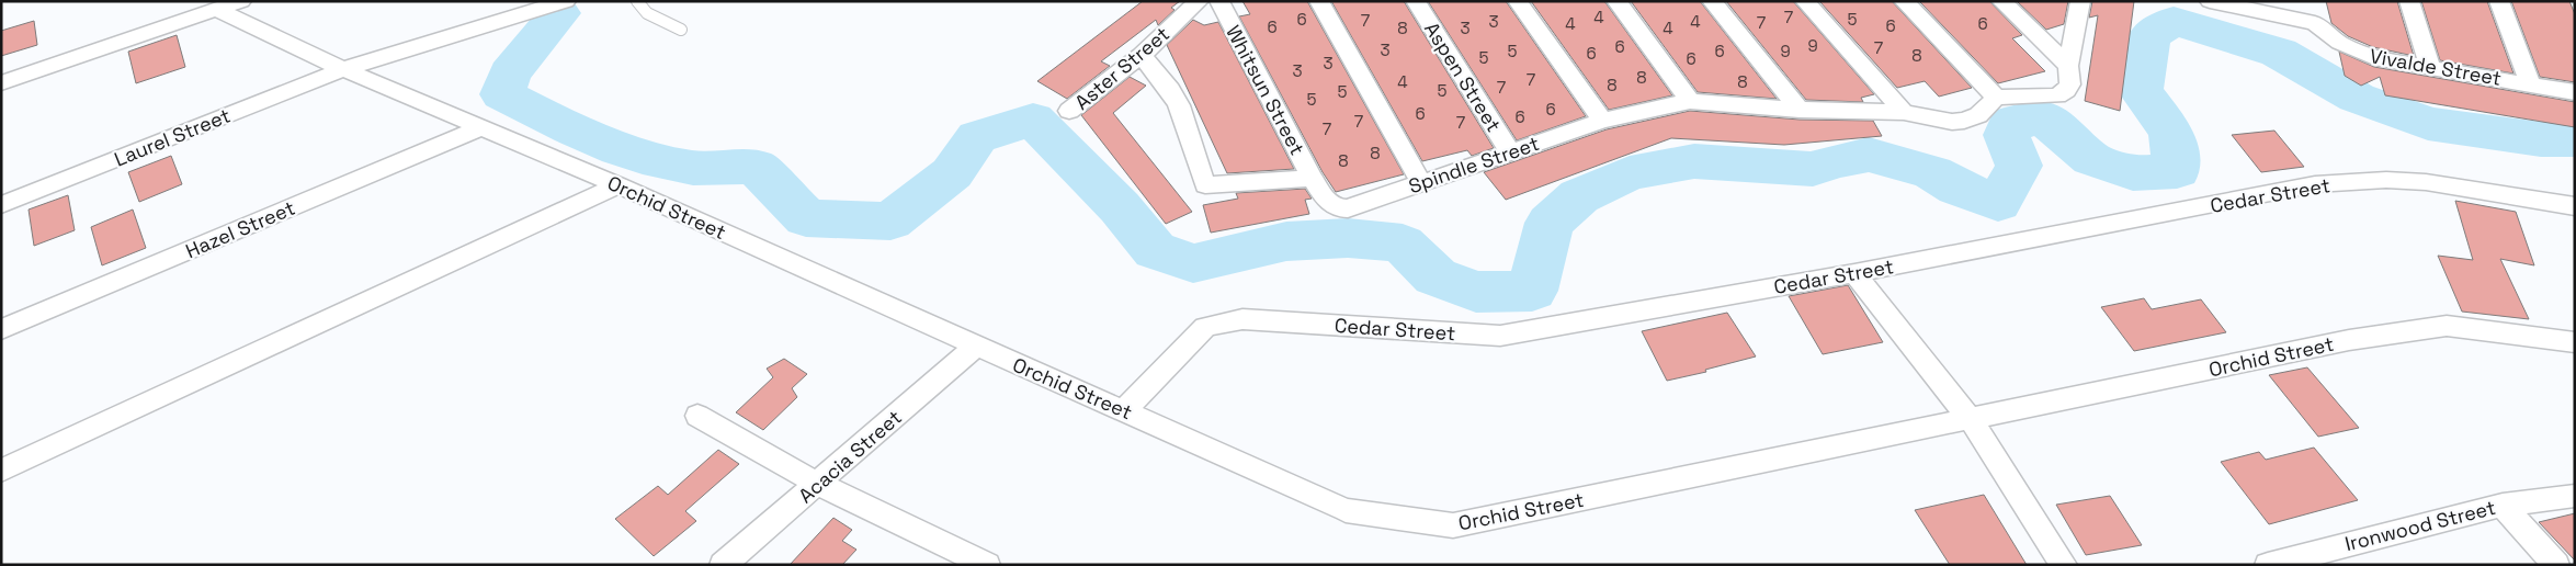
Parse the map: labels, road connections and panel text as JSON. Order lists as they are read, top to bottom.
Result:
{
  "streets": {
    "street": [
      "Vivalde Street",
      "Aster Street",
      "Aspen Street",
      "Whitsun Street",
      "Laurel Street",
      "Spindle Street",
      "Cedar Street",
      "Orchid Street",
      "Hazel Street",
      "Acacia Street",
      "Ironwood Street"
    ]
  },
  "crossings": [
    ["Aspen Street", "Spindle Street"],
    ["Whitsun Street", "Spindle Street"],
    ["Laurel Street", "Orchid Street"],
    ["Cedar Street", "Orchid Street"],
    ["Orchid Street", "Hazel Street"],
    ["Orchid Street", "Acacia Street"]
  ],
  "house_numbers": [
    "4",
    "7",
    "6",
    "5",
    "7",
    "3",
    "4",
    "7",
    "4",
    "6",
    "6",
    "6",
    "8",
    "3",
    "4",
    "9",
    "6",
    "7",
    "3",
    "5",
    "6",
    "9",
    "6",
    "8",
    "5",
    "6",
    "3",
    "3",
    "8",
    "7",
    "4",
    "8",
    "8",
    "7",
    "5",
    "5",
    "5",
    "6",
    "6",
    "6",
    "7",
    "7",
    "7",
    "8",
    "8"
  ]
}
